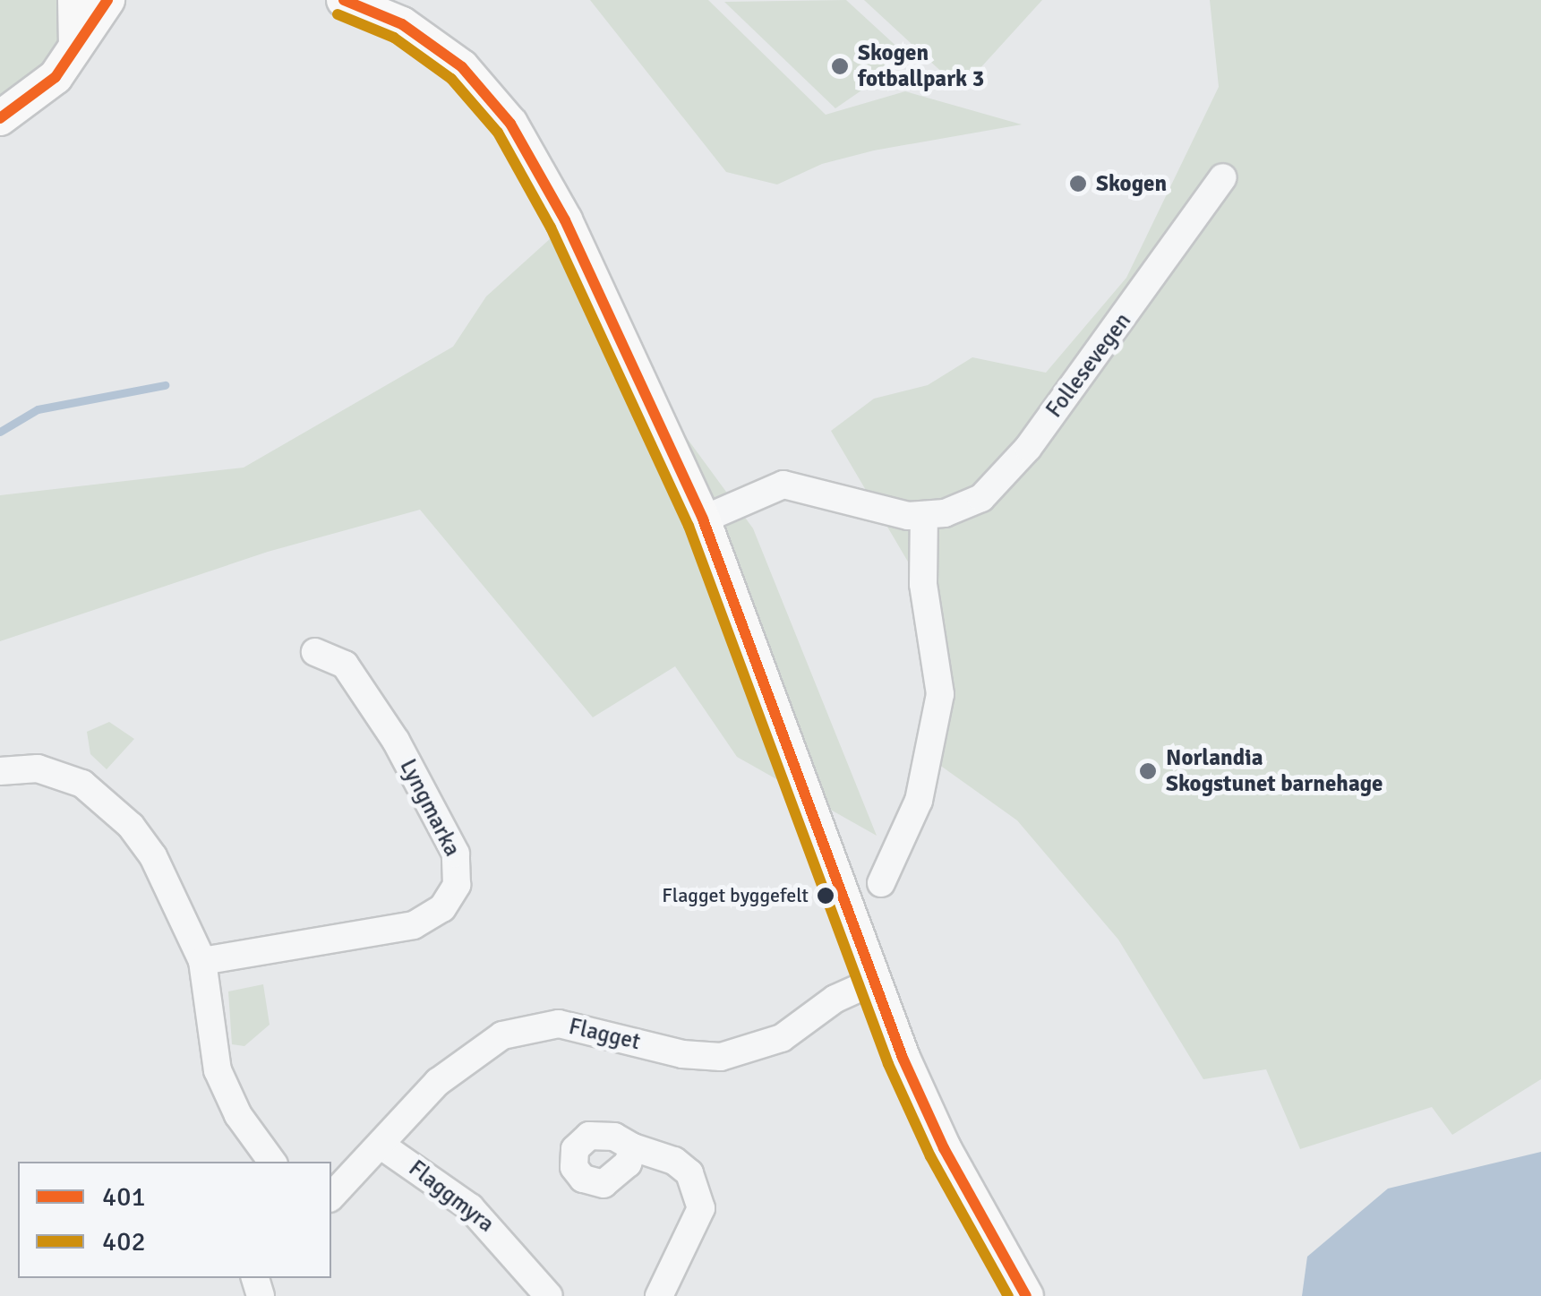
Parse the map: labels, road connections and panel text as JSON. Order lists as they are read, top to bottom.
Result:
{
  "streets": {
    "street": [
      "Follesevegen",
      "Lyngmarka",
      "Flagget",
      "Flaggmyra"
    ]
  },
  "crossings": [
    ["Flagget", "Flaggmyra"]
  ],
  "places": [
    "Skogen fotballpark 3",
    "Skogen",
    "Norlandia Skogstunet barnehage",
    "Flagget byggefelt"
  ],
  "lines": ["transit line 401", "transit line 402"],
  "legend": ["401", "402"]
}
